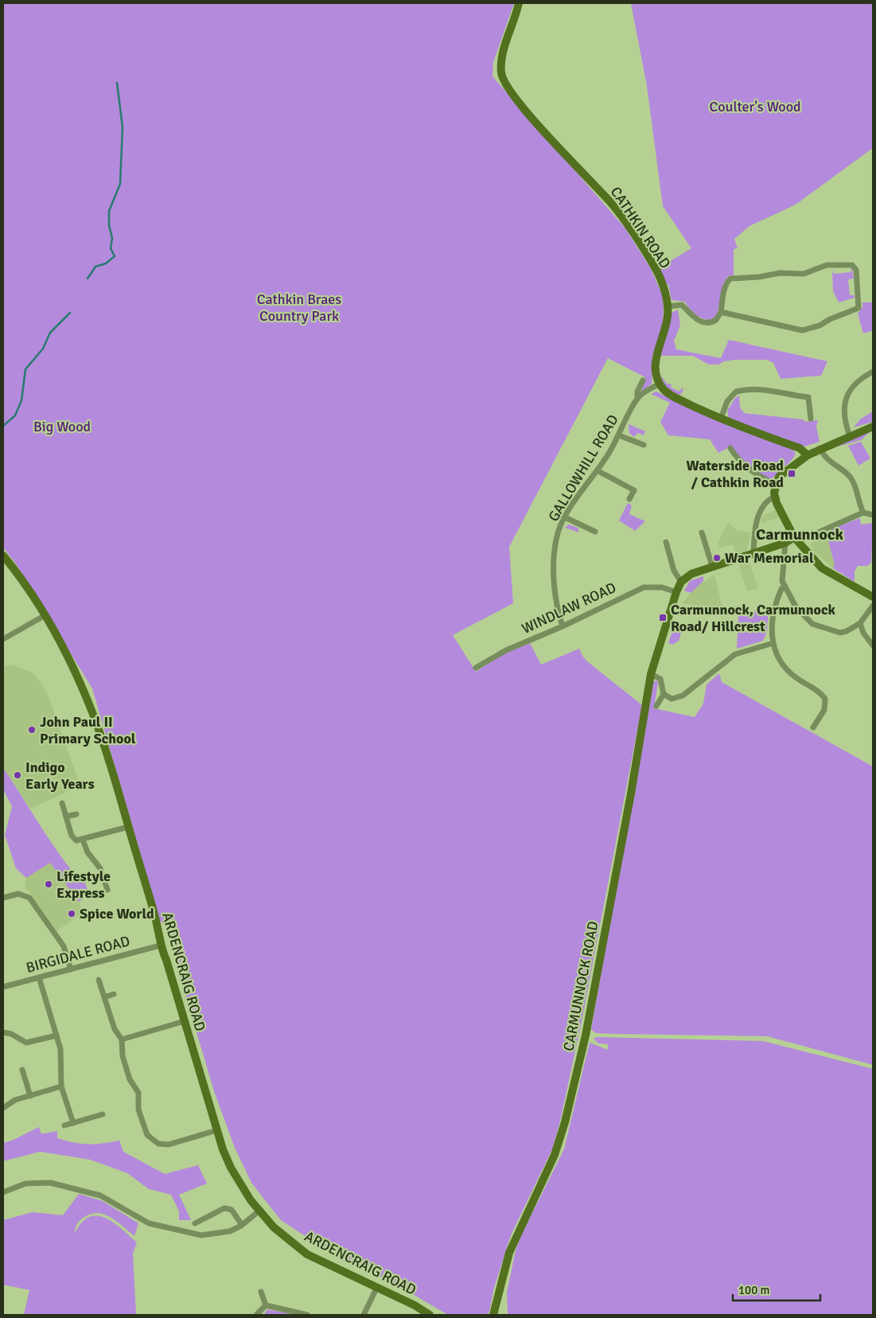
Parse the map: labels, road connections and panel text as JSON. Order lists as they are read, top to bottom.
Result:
{
  "streets": {
    "street": [
      "CATHKIN ROAD",
      "GALLOWHILL ROAD",
      "WINDLAW ROAD",
      "BIRGIDALE ROAD",
      "ARDENCRAIG ROAD",
      "CARMUNNOCK ROAD"
    ]
  },
  "crossings": [
    ["GALLOWHILL ROAD", "WINDLAW ROAD"],
    ["WINDLAW ROAD", "CARMUNNOCK ROAD"],
    ["BIRGIDALE ROAD", "ARDENCRAIG ROAD"]
  ],
  "districts": ["Carmunnock"],
  "parks": ["Coulter's Wood", "Cathkin Braes Country Park", "Big Wood"],
  "places": {
    "transit": ["Waterside Road / Cathkin Road", "Carmunnock, Carmunnock Road/ Hillcrest"],
    "other": [
      "War Memorial",
      "John Paul II Primary School",
      "Indigo Early Years",
      "Lifestyle Express",
      "Spice World"
    ]
  },
  "scale_bar": "100 m"
}
